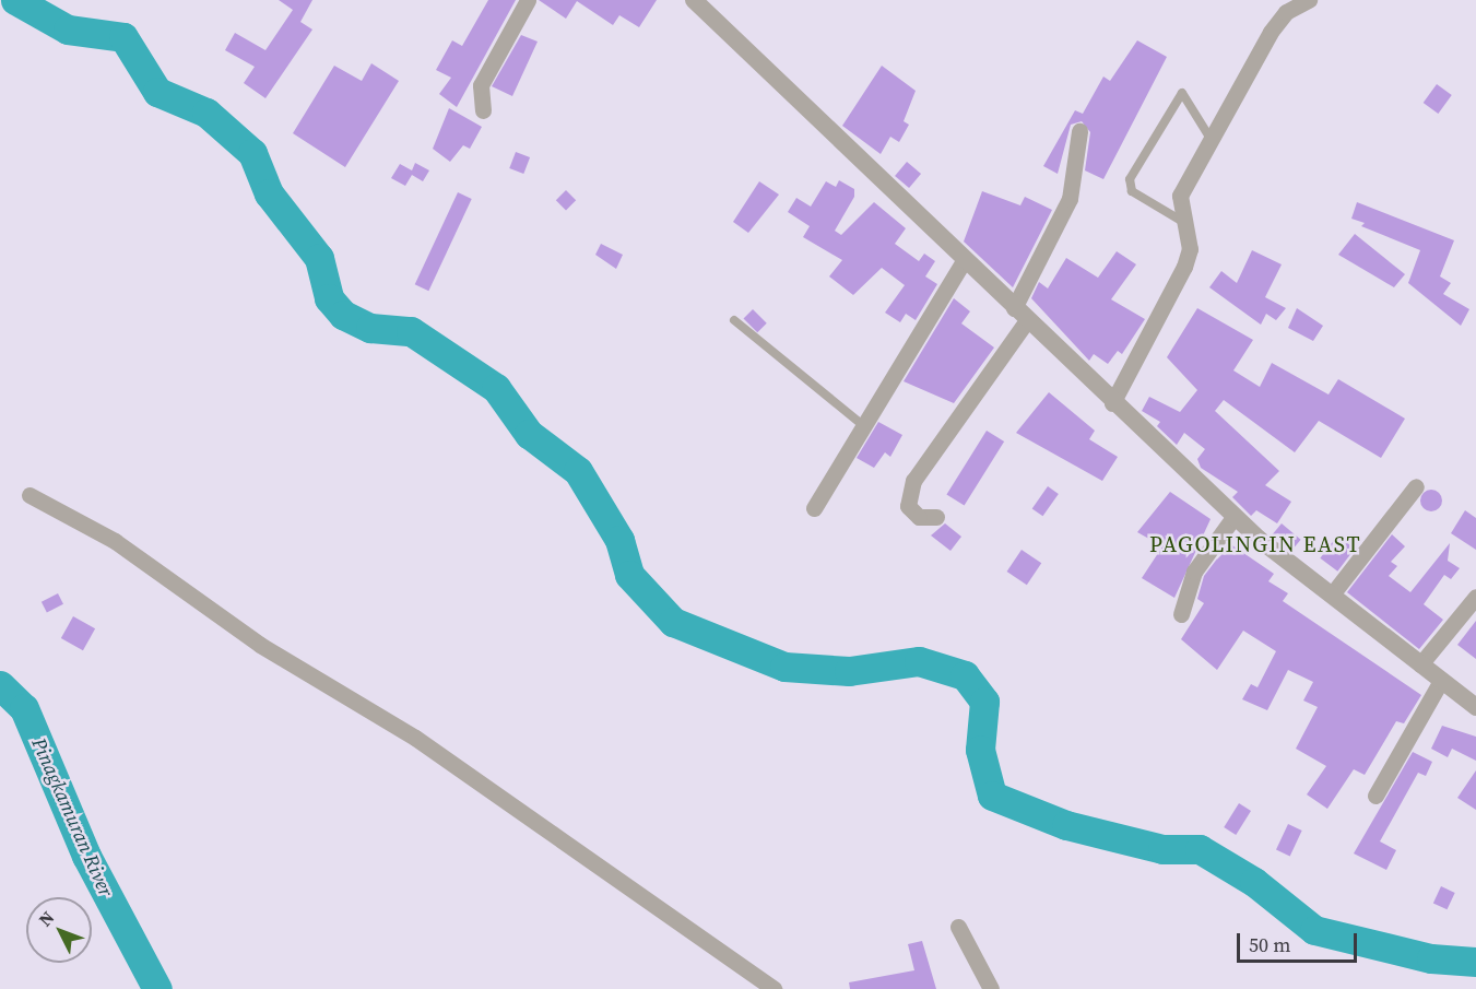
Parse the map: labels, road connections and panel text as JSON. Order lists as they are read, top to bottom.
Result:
{
  "districts": ["PAGOLINGIN EAST"],
  "water": ["Pinagkamuran River"],
  "scale_bar": "50 m",
  "north": "top left"
}
